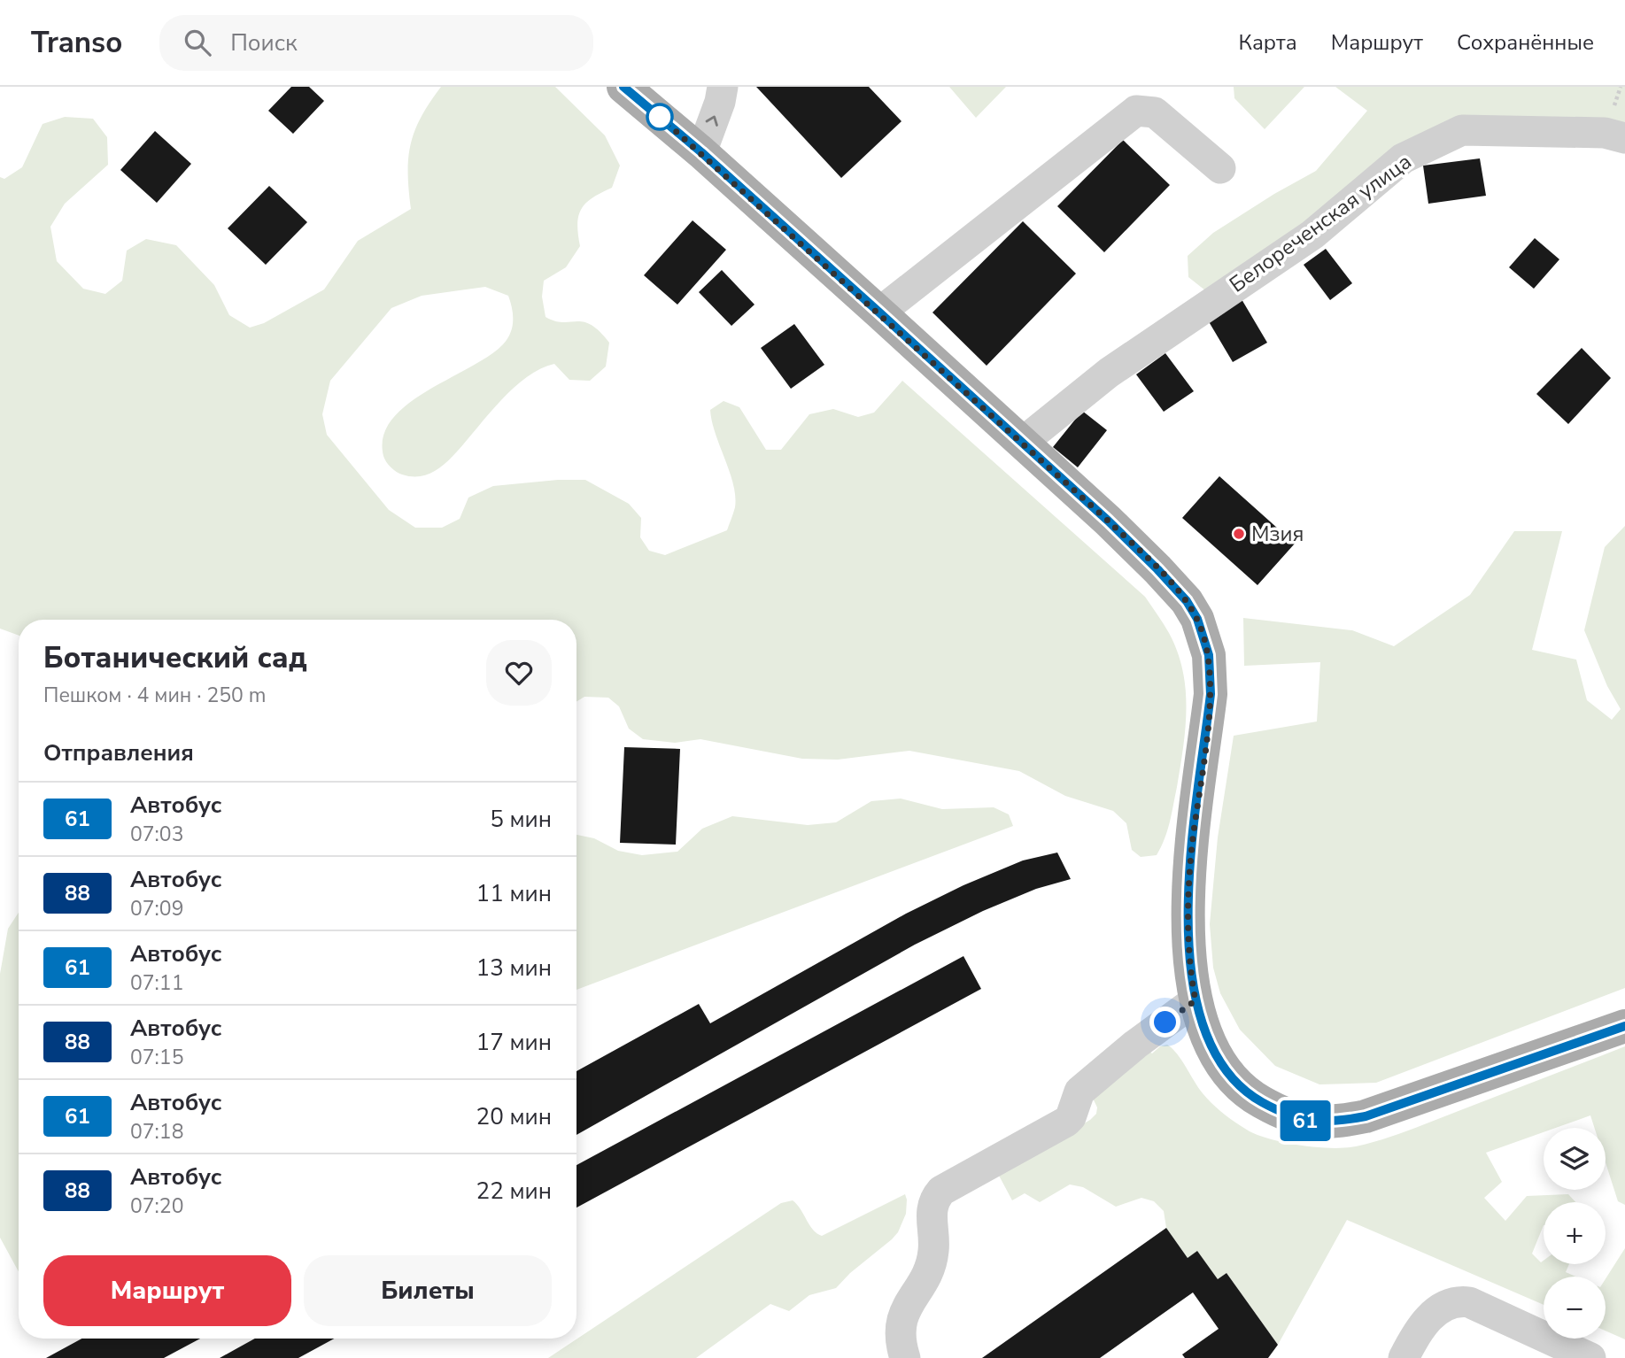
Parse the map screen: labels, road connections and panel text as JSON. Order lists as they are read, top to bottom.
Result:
{
  "streets": {
    "street": ["Белореченская улица"]
  },
  "places": ["Мзия"],
  "lines": ["bus line 61"],
  "page": {
    "header": "Transo",
    "search": "Поиск",
    "nav": ["Карта", "Маршрут", "Сохранённые"],
    "on_map": "61",
    "heading": [
      ["Ботанический сад", "Пешком · 4 мин · 250 m"],
      "Отправления"
    ],
    "list": [
      {
        "mark": "61",
        "name": "Автобус",
        "note": "07:03",
        "value": "5 мин"
      },
      {
        "mark": "88",
        "name": "Автобус",
        "note": "07:09",
        "value": "11 мин"
      },
      {
        "mark": "61",
        "name": "Автобус",
        "note": "07:11",
        "value": "13 мин"
      },
      {
        "mark": "88",
        "name": "Автобус",
        "note": "07:15",
        "value": "17 мин"
      },
      {
        "mark": "61",
        "name": "Автобус",
        "note": "07:18",
        "value": "20 мин"
      },
      {
        "mark": "88",
        "name": "Автобус",
        "note": "07:20",
        "value": "22 мин"
      }
    ],
    "map_buttons": ["+", "−"],
    "buttons": ["Маршрут", "Билеты"]
  }
}
